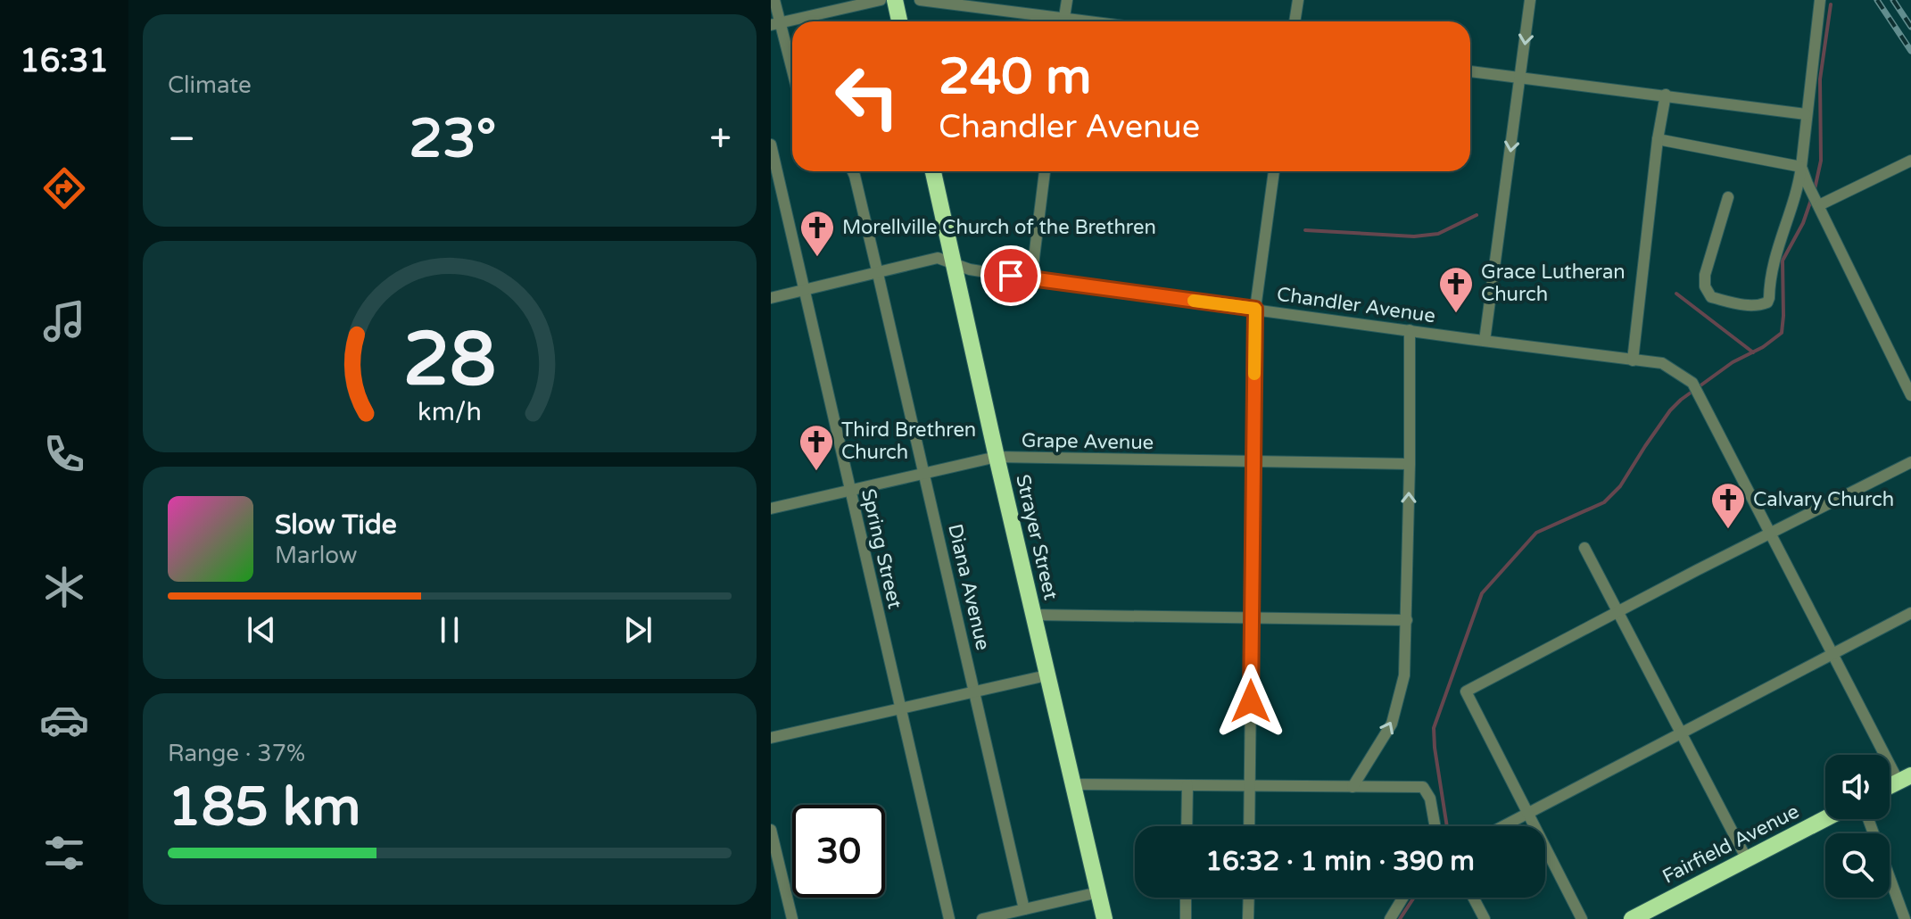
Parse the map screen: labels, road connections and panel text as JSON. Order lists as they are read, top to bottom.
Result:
{
  "streets": {
    "highway": ["Strayer Street", "Fairfield Avenue"],
    "street": [
      "Chandler Avenue",
      "Grape Avenue",
      "Spring Street",
      "Diana Avenue"
    ]
  },
  "crossings": [
    ["Chandler Avenue", "Strayer Street"],
    ["Chandler Avenue", "Spring Street"],
    ["Chandler Avenue", "Diana Avenue"],
    ["Grape Avenue", "Strayer Street"],
    ["Grape Avenue", "Spring Street"],
    ["Grape Avenue", "Diana Avenue"]
  ],
  "places": {
    "church": [
      "Morellville Church of the Brethren",
      "Grace Lutheran Church",
      "Third Brethren Church",
      "Calvary Church"
    ]
  },
  "page": {
    "tabs": "16:31",
    "tile": [
      "Climate",
      ["Range · 37%", "185 km"]
    ],
    "turn": ["240 m", "Chandler Avenue"],
    "heat": ["−", "23°", "+"],
    "song": ["Slow Tide", "Marlow"],
    "limit": "30",
    "trip": "16:32 · 1 min · 390 m",
    "gauge": ["28", "km/h"]
  }
}
